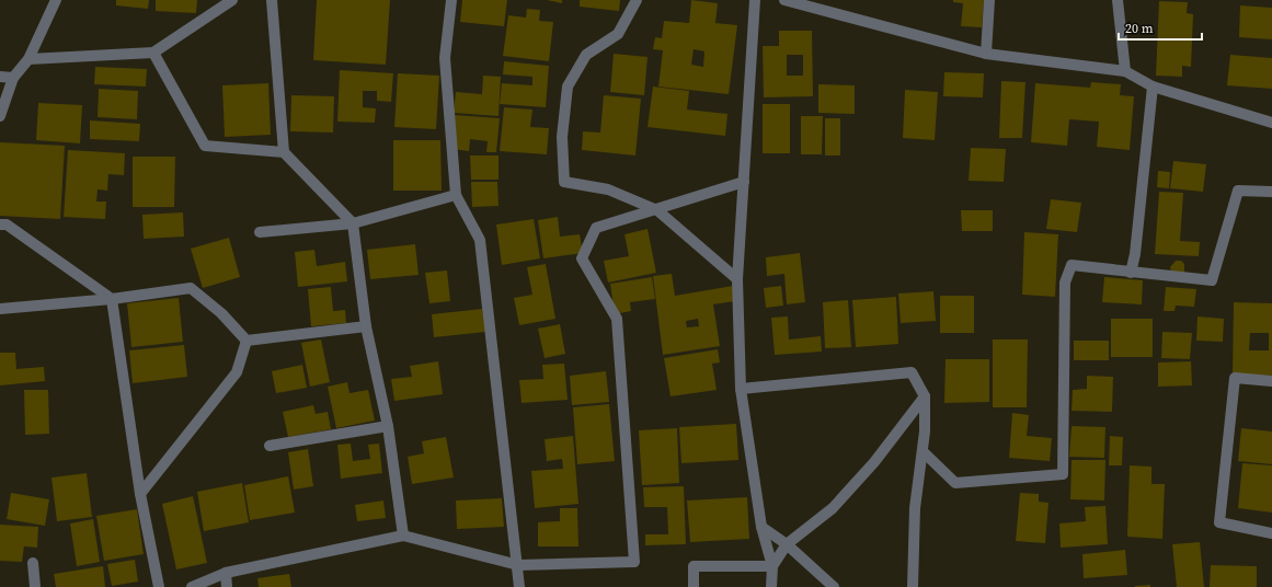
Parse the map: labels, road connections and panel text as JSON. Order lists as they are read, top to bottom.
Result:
{
  "scale_bar": "20 m"
}
